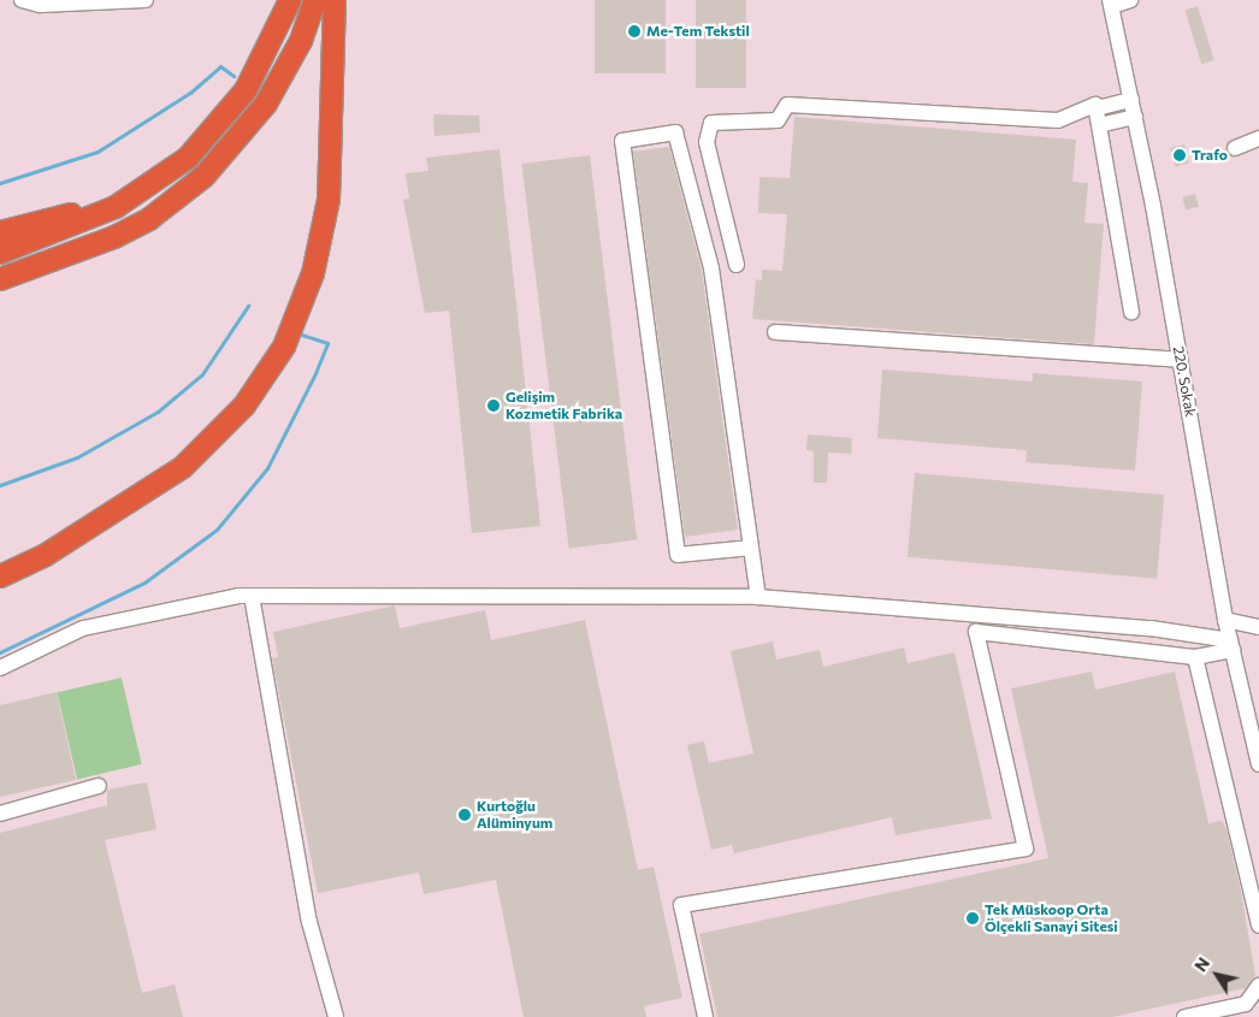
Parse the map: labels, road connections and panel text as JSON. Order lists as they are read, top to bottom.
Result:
{
  "streets": {
    "street": ["220. Sokak"]
  },
  "places": [
    "Me-Tem Tekstil",
    "Trafo",
    "Gelişim Kozmetik Fabrika",
    "Kurtoğlu Alüminyum",
    "Tek Müskoop Orta Ölçekli Sanayi Sitesi"
  ],
  "north": "top left"
}
